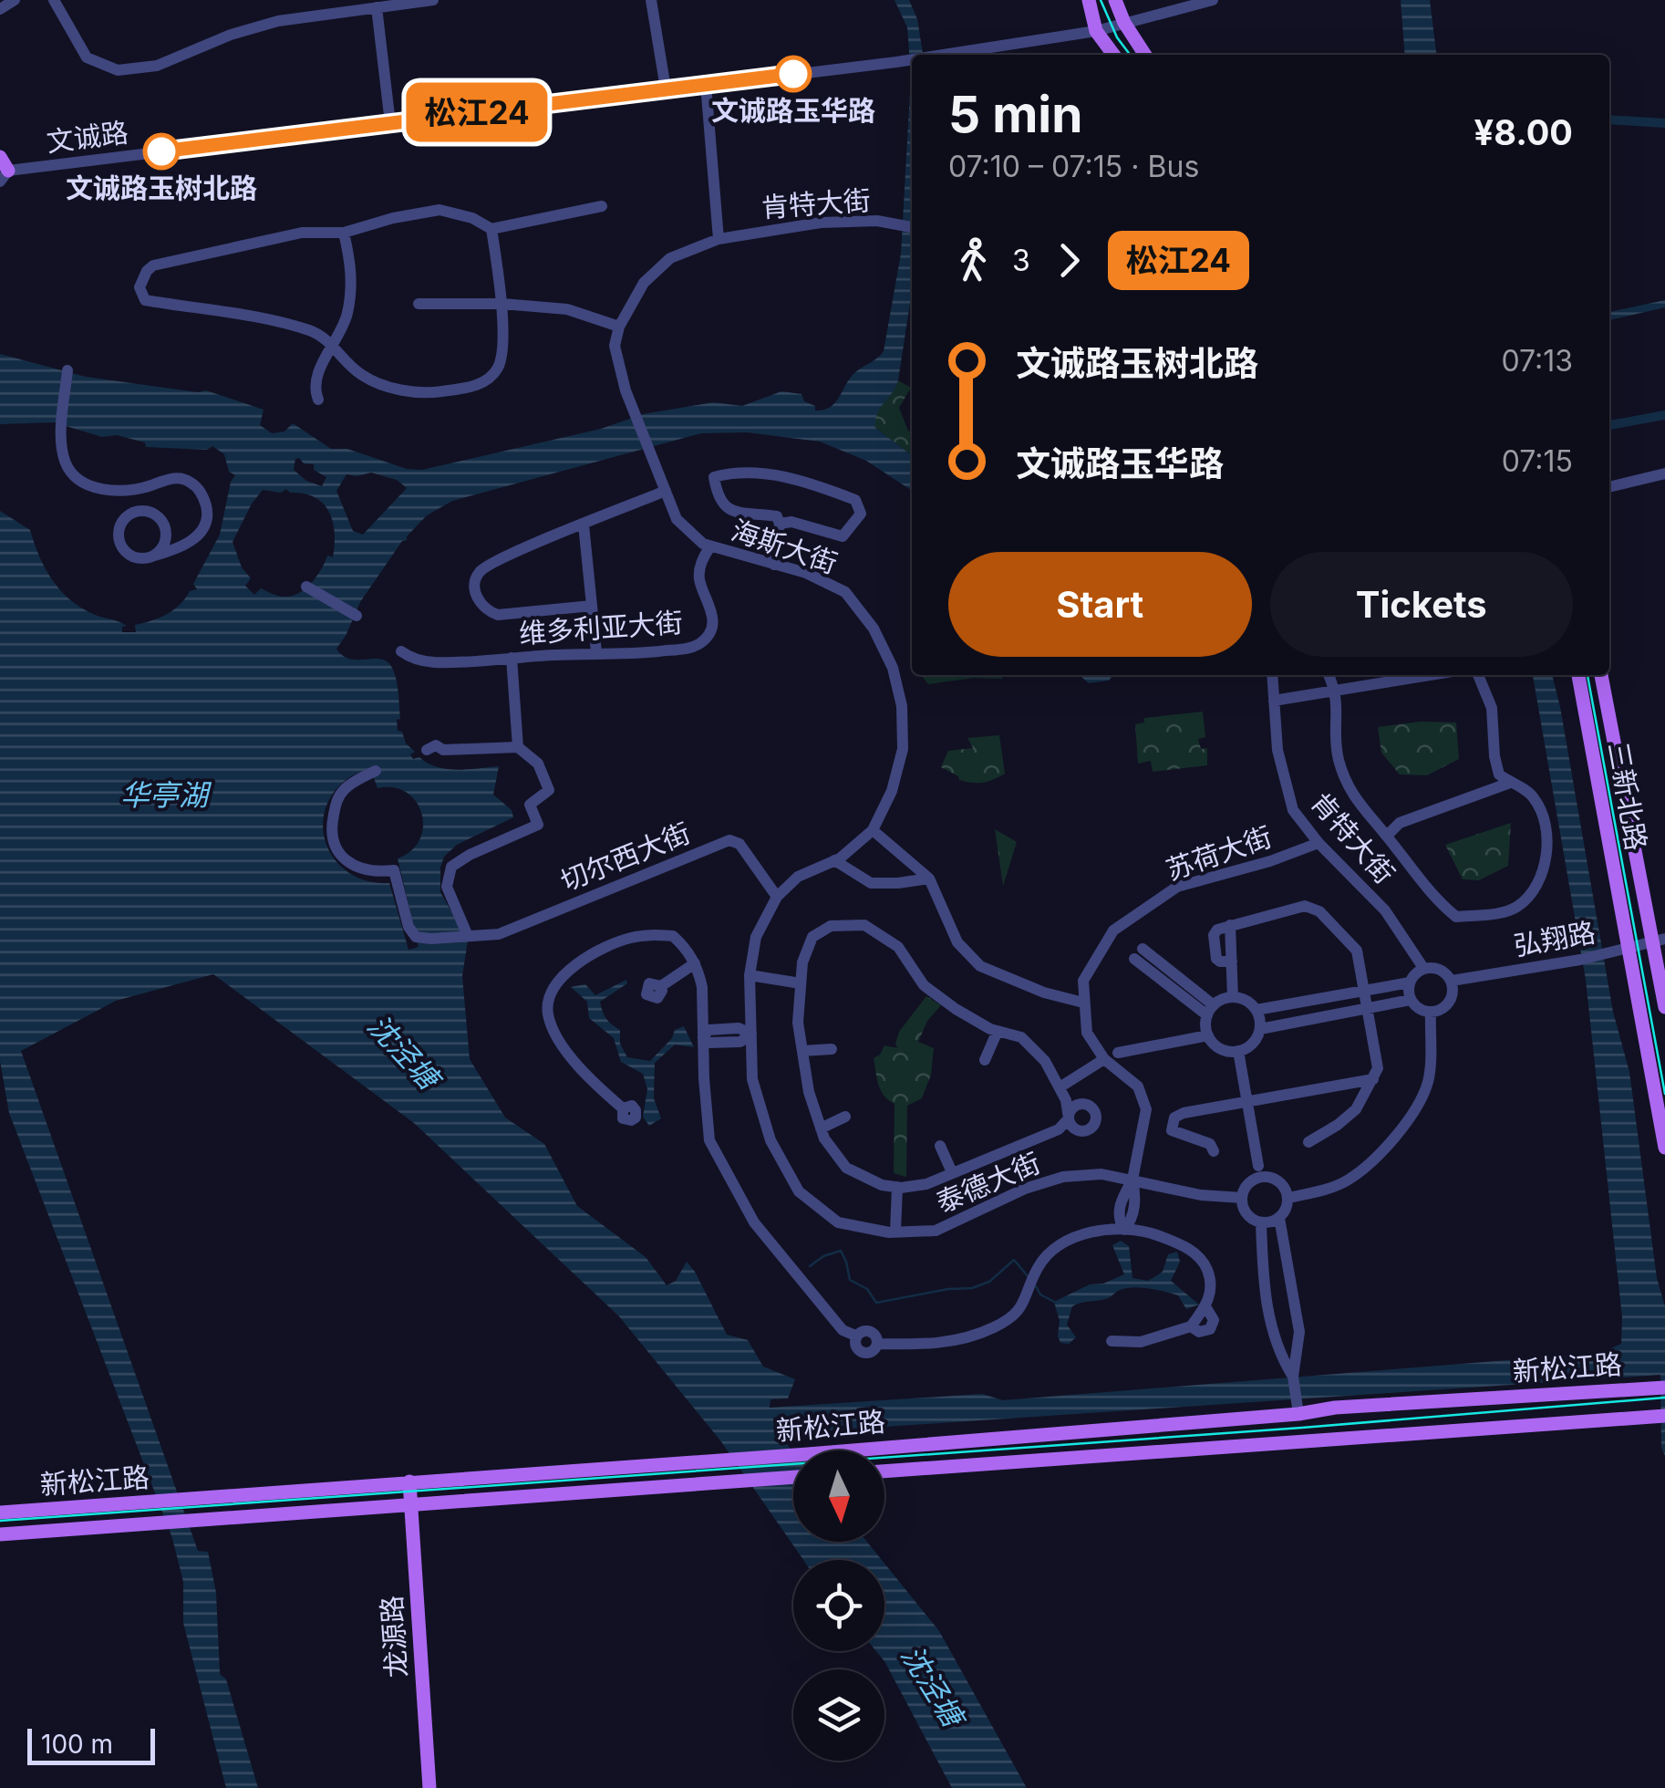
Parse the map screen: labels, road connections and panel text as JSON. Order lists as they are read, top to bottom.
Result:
{
  "streets": {
    "main road": ["三新北路", "新松江路", "龙源路"],
    "street": [
      "文诚路",
      "肯特大街",
      "海斯大街",
      "维多利亚大街",
      "苏荷大街",
      "切尔西大街",
      "弘翔路",
      "泰德大街"
    ]
  },
  "crossings": [
    ["肯特大街", "海斯大街"],
    ["肯特大街", "苏荷大街"],
    ["肯特大街", "弘翔路"],
    ["海斯大街", "维多利亚大街"],
    ["海斯大街", "切尔西大街"],
    ["海斯大街", "泰德大街"],
    ["三新北路", "弘翔路"],
    ["切尔西大街", "泰德大街"],
    ["新松江路", "龙源路"]
  ],
  "water": ["华亭湖", "沈泾塘"],
  "places": ["文诚路玉华路", "文诚路玉树北路"],
  "lines": ["bus line 松江24"],
  "scale_bar": "100 m",
  "north": "bottom",
  "page": {
    "on_map": "松江24",
    "heading": ["5 min", "07:10 – 07:15 · Bus", "¥8.00"],
    "legs": ["3", "松江24"],
    "list": [
      {
        "name": "文诚路玉树北路",
        "value": "07:13"
      },
      {
        "name": "文诚路玉华路",
        "value": "07:15"
      }
    ],
    "buttons": ["Start", "Tickets"],
    "scale": "100 m"
  }
}
